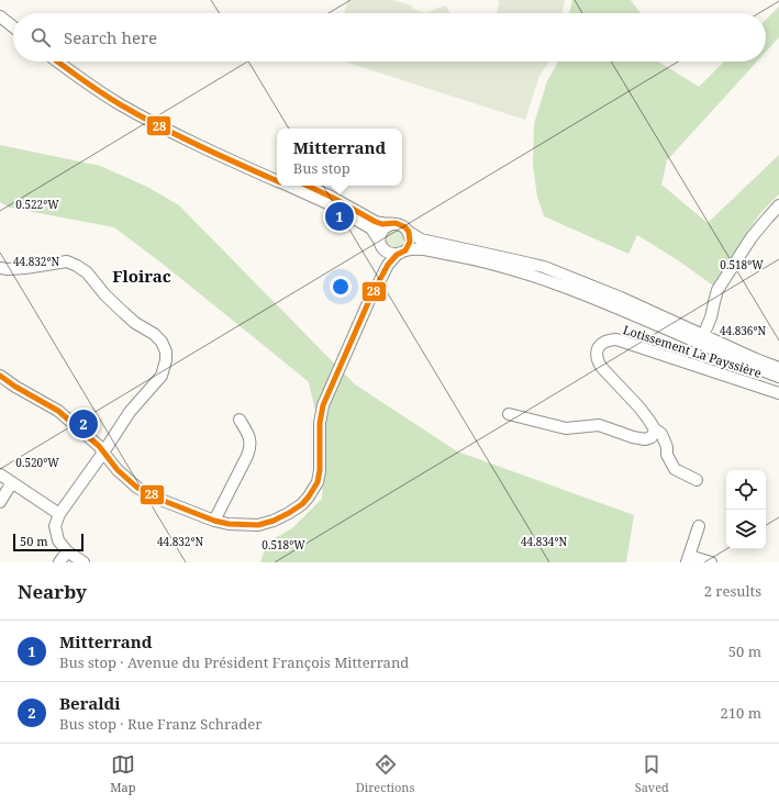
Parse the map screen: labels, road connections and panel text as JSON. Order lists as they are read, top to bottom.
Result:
{
  "streets": {
    "street": ["Lotissement La Payssière"]
  },
  "districts": ["Floirac"],
  "lines": ["transit line 28"],
  "scale_bar": "50 m",
  "page": {
    "search": "Search here",
    "popup": ["Mitterrand", "Bus stop"],
    "pins": ["1", "2"],
    "scale": "50 m",
    "heading": ["Nearby", "2 results"],
    "list": [
      {
        "mark": "1",
        "name": "Mitterrand",
        "note": "Bus stop · Avenue du Président François Mitterrand",
        "value": "50 m"
      },
      {
        "mark": "2",
        "name": "Beraldi",
        "note": "Bus stop · Rue Franz Schrader",
        "value": "210 m"
      }
    ],
    "nav": ["Map", "Directions", "Saved"]
  },
  "coordinates": [
    "0.522°W",
    "44.832°N",
    "0.518°W",
    "44.836°N",
    "0.520°W",
    "44.834°N"
  ]
}
